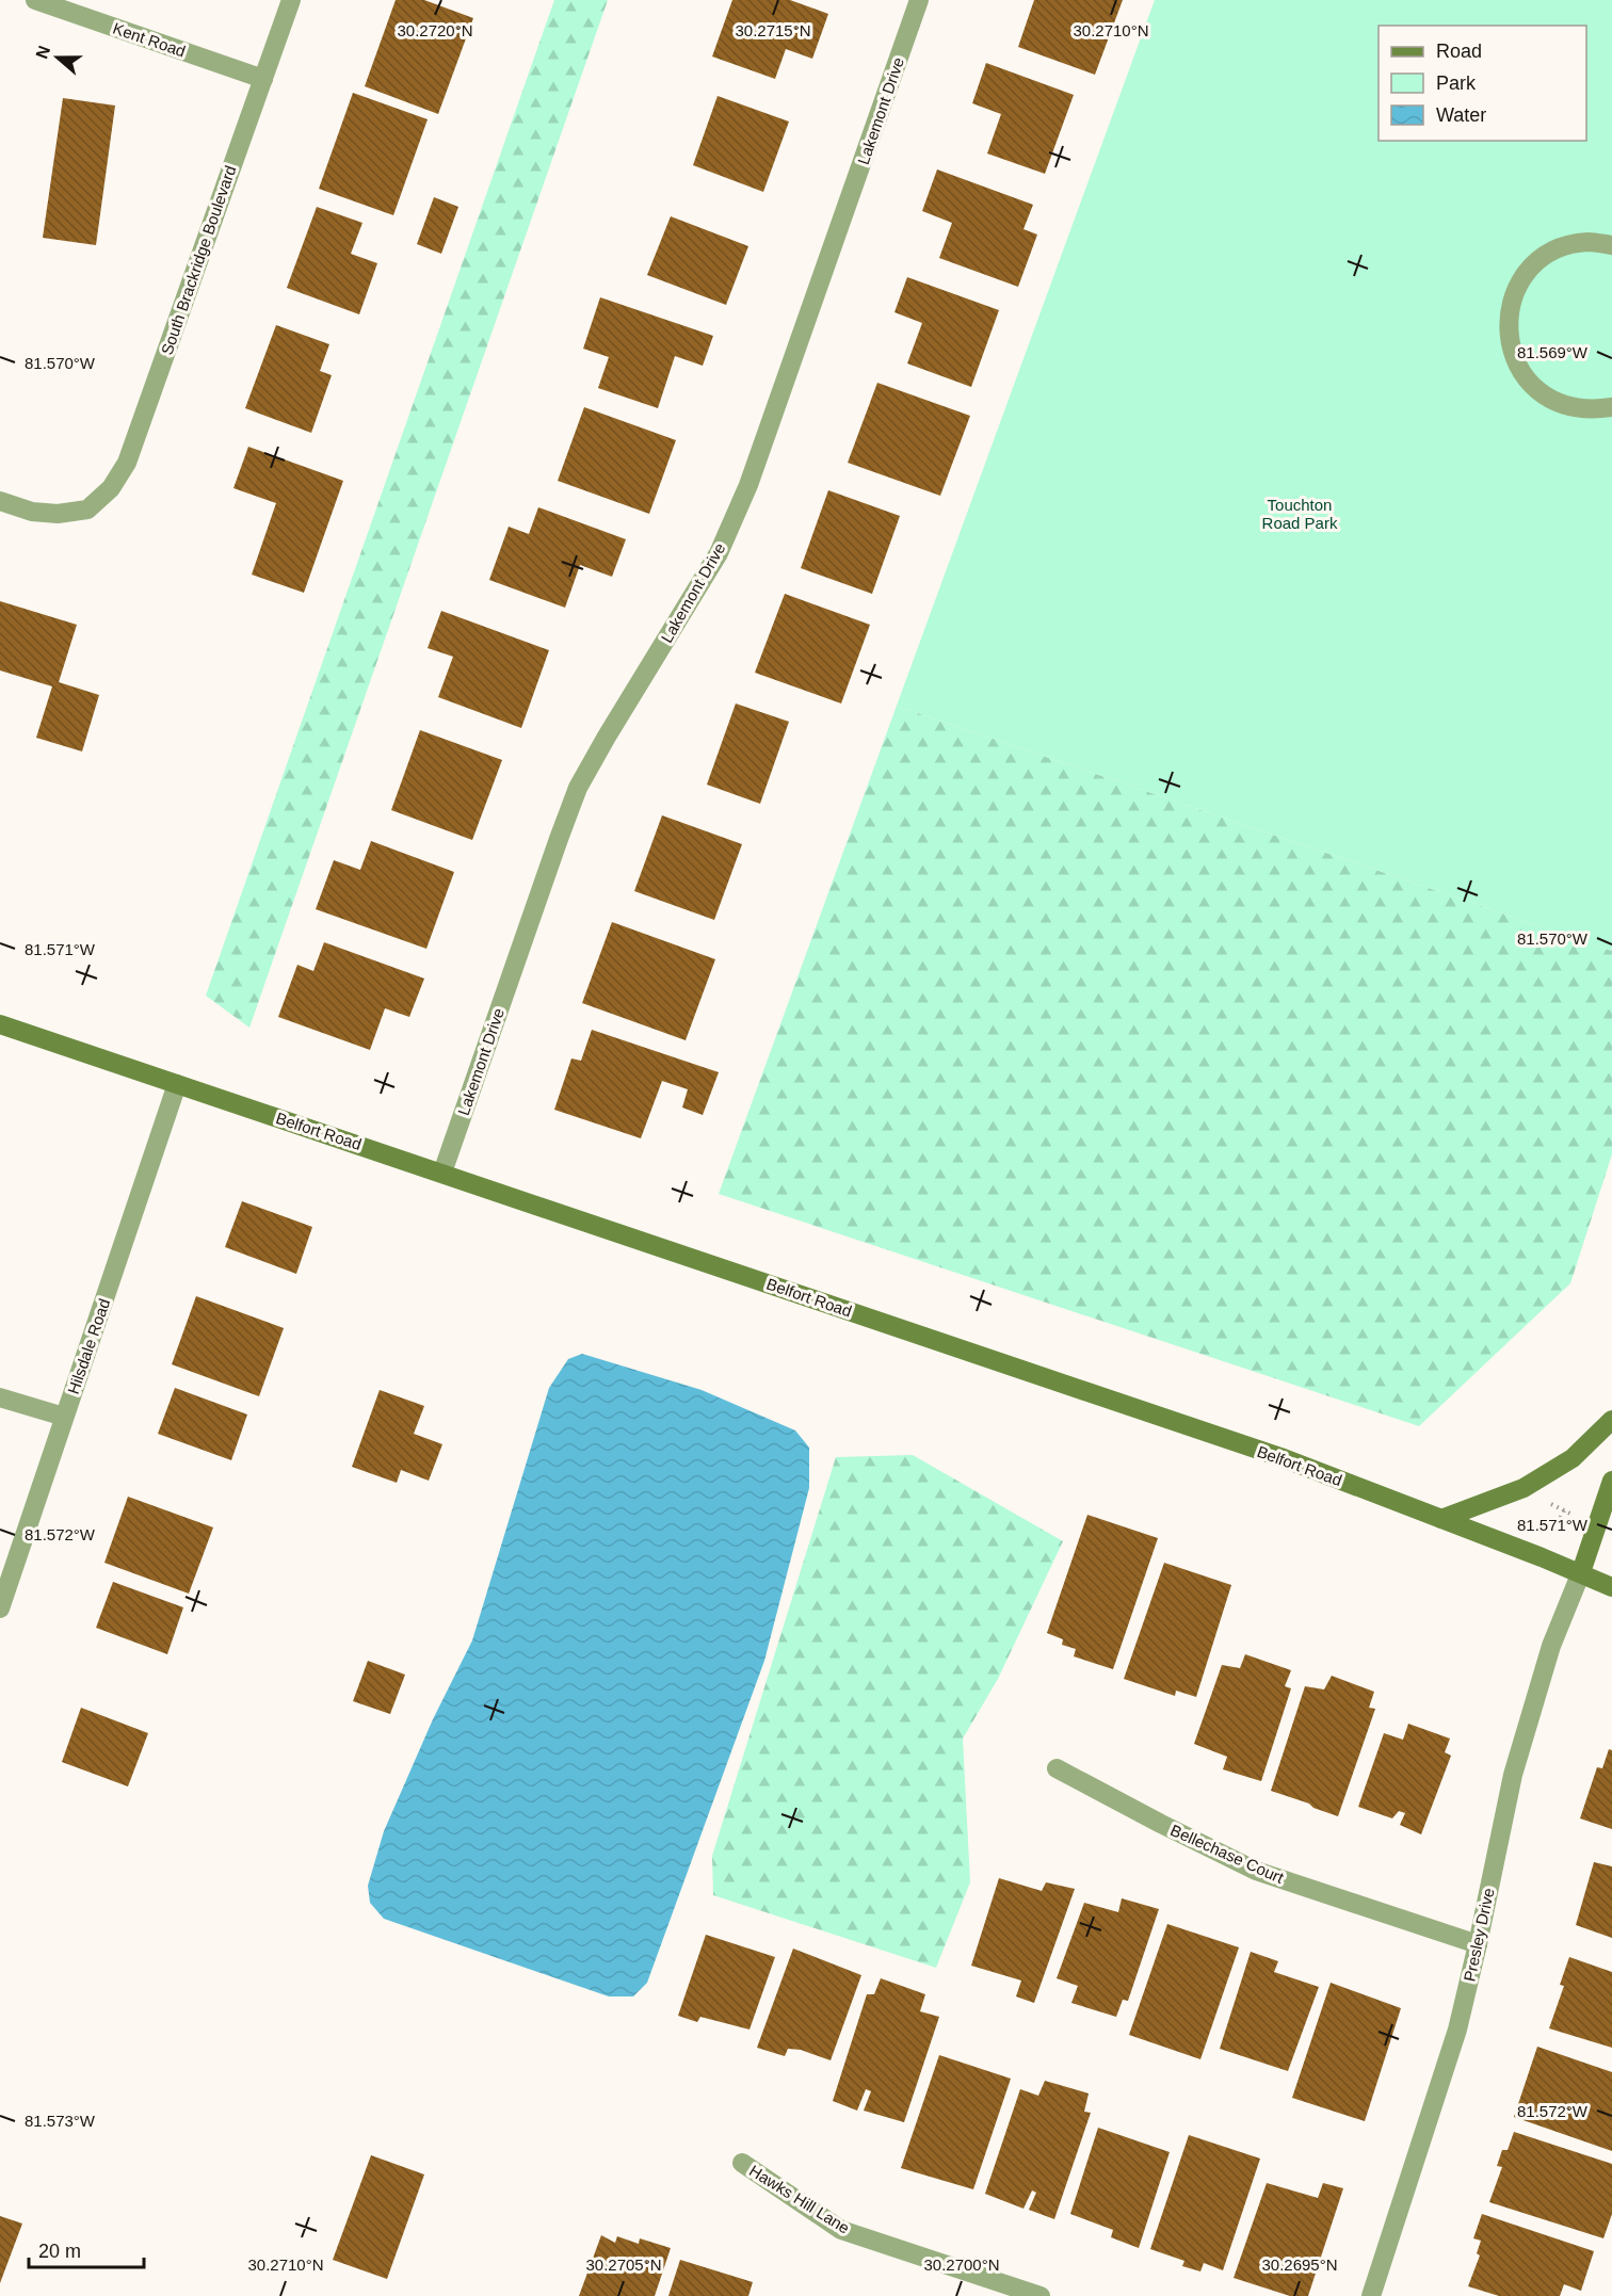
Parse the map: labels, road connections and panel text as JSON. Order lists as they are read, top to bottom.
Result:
{
  "streets": {
    "street": [
      "Kent Road",
      "Lakemont Drive",
      "South Brackridge Boulevard",
      "Belfort Road",
      "Hilsdale Road",
      "Bellechase Court",
      "Presley Drive",
      "Hawks Hill Lane"
    ]
  },
  "crossings": [
    ["Kent Road", "South Brackridge Boulevard"],
    ["Lakemont Drive", "Belfort Road"],
    ["Belfort Road", "Hilsdale Road"],
    ["Belfort Road", "Presley Drive"],
    ["Bellechase Court", "Presley Drive"]
  ],
  "parks": ["Touchton Road Park"],
  "legend": ["Road", "Park", "Water"],
  "scale_bar": "20 m",
  "north": "left",
  "coordinates": [
    "30.2720°N",
    "30.2715°N",
    "30.2710°N",
    "81.569°W",
    "81.570°W",
    "81.571°W",
    "81.572°W",
    "81.573°W",
    "30.2705°N",
    "30.2700°N",
    "30.2695°N"
  ]
}
